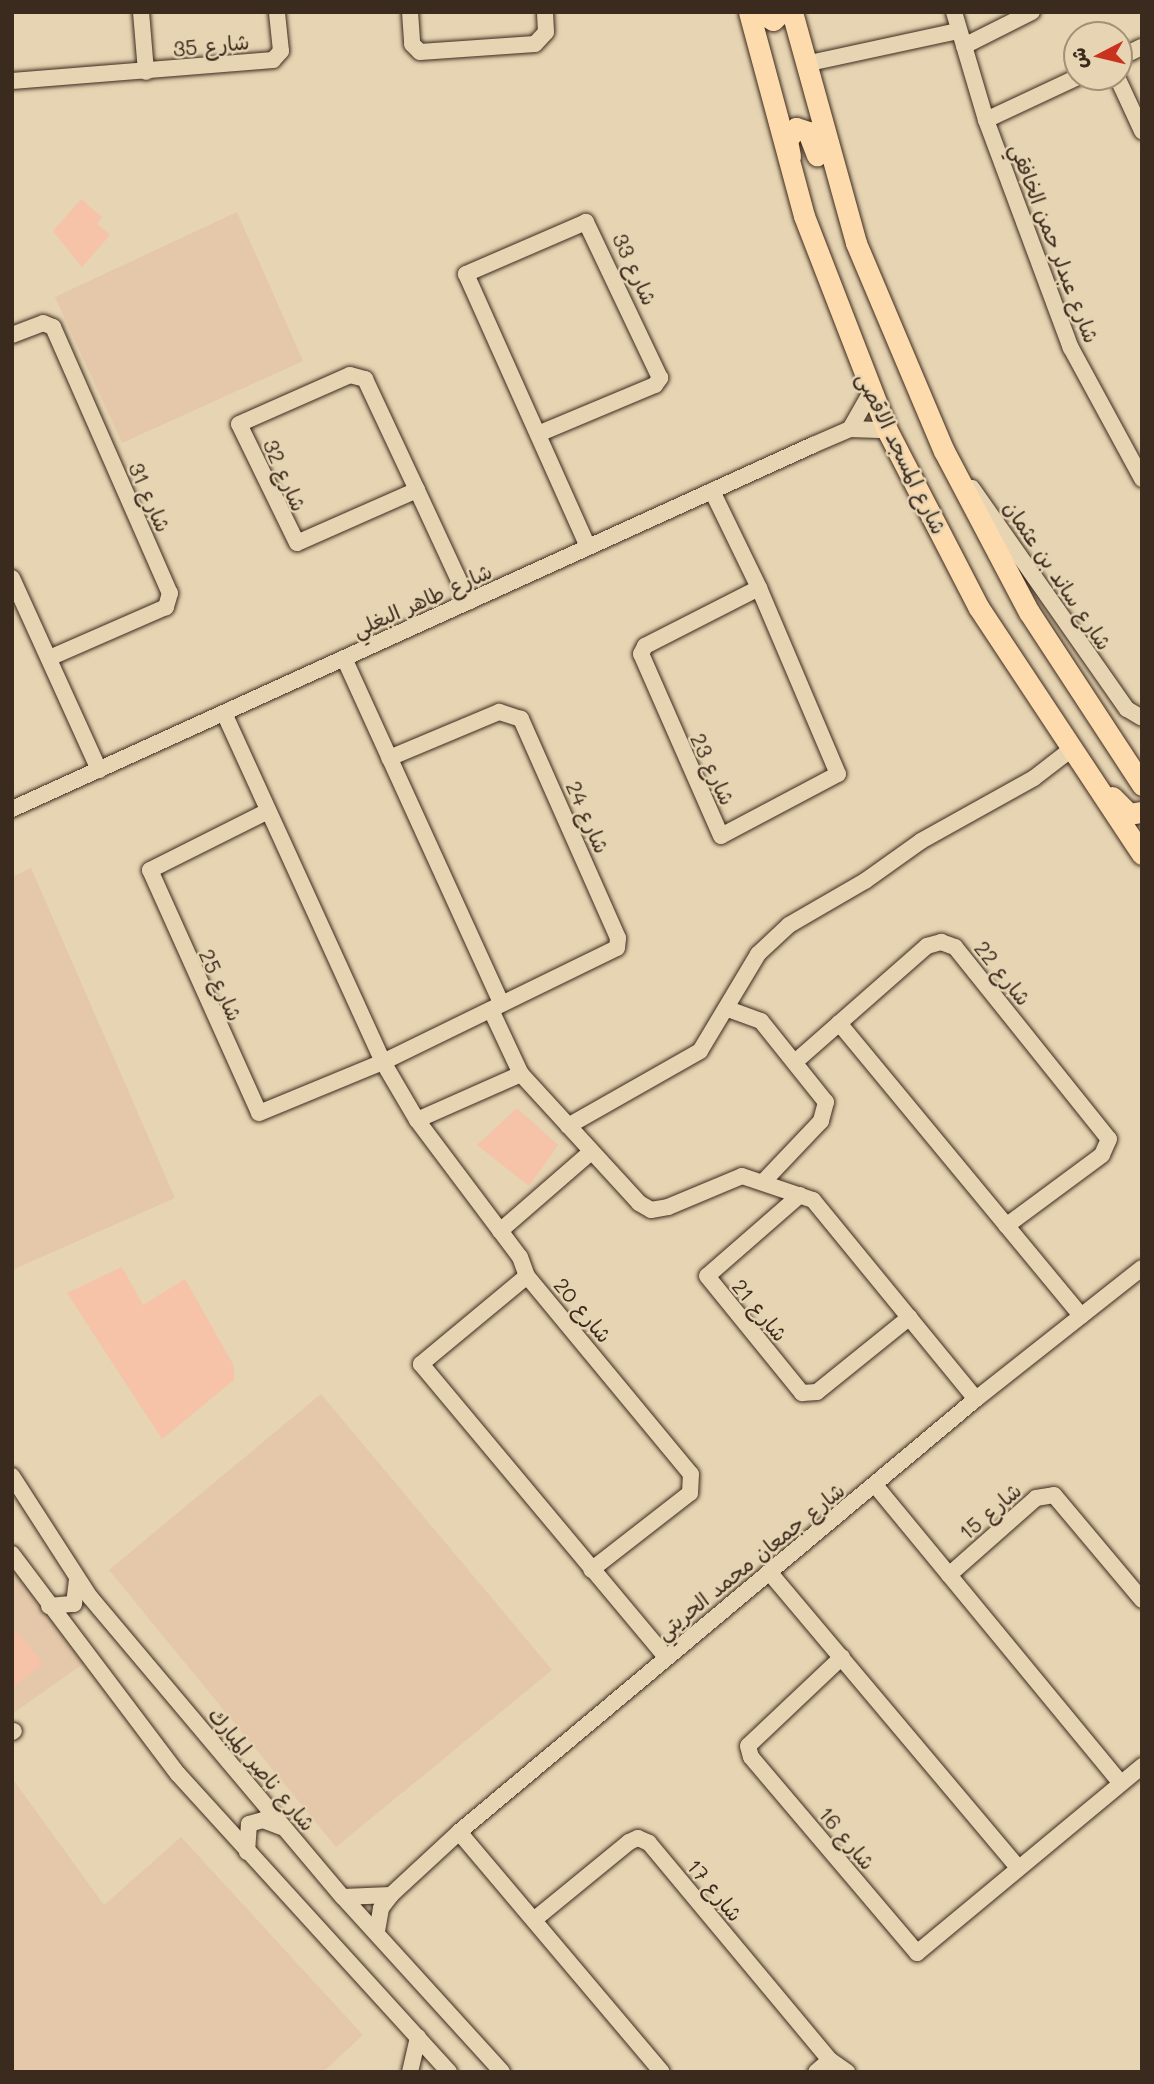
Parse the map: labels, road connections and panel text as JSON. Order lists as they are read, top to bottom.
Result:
{
  "streets": {
    "main road": ["شارع المسجد الاقصى"],
    "street": [
      "شارع 35",
      "شارع عبدلر حمن الخافقي",
      "شارع 33",
      "شارع 32",
      "شارع 31",
      "شارع ساند بن عثمان",
      "شارع طاهر البغلي",
      "شارع 23",
      "شارع 24",
      "شارع 22",
      "شارع 25",
      "شارع 20",
      "شارع 21",
      "شارع 15",
      "شارع جمعان محمد الحريتي",
      "شارع ناصر المبارك",
      "شارع 16",
      "شارع 17"
    ]
  },
  "crossings": [
    ["شارع 33", "شارع طاهر البغلي"],
    ["شارع المسجد الاقصى", "شارع ساند بن عثمان"],
    ["شارع المسجد الاقصى", "شارع طاهر البغلي"],
    ["شارع 32", "شارع طاهر البغلي"],
    ["شارع طاهر البغلي", "شارع 23"],
    ["شارع 24", "شارع 25"],
    ["شارع 20", "شارع جمعان محمد الحريتي"],
    ["شارع جمعان محمد الحريتي", "شارع ناصر المبارك"]
  ],
  "north": "left"
}
